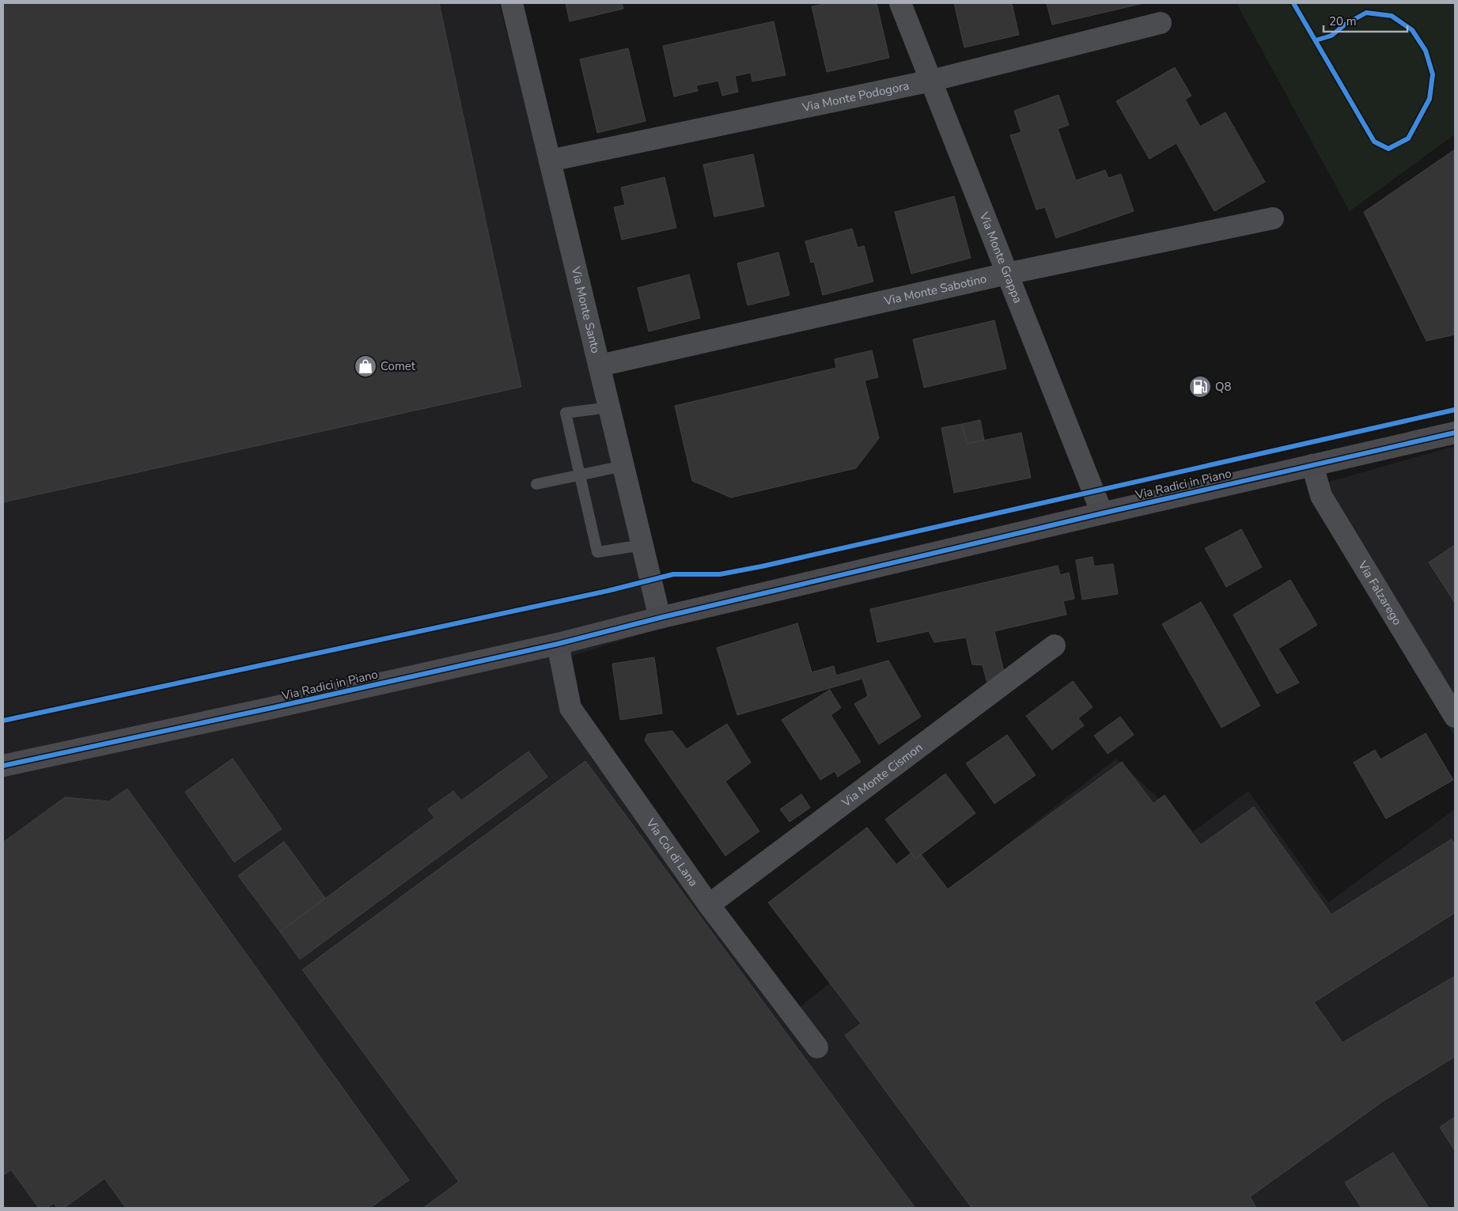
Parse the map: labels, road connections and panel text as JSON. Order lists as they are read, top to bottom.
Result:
{
  "streets": {
    "street": [
      "Via Monte Podogora",
      "Via Monte Grappa",
      "Via Monte Sabotino",
      "Via Monte Santo",
      "Via Radici in Piano",
      "Via Falzarego",
      "Via Monte Cismon",
      "Via Col di Lana"
    ]
  },
  "crossings": [
    ["Via Monte Podogora", "Via Monte Grappa"],
    ["Via Monte Podogora", "Via Monte Santo"],
    ["Via Monte Grappa", "Via Monte Sabotino"],
    ["Via Monte Grappa", "Via Radici in Piano"],
    ["Via Monte Sabotino", "Via Monte Santo"],
    ["Via Monte Santo", "Via Radici in Piano"],
    ["Via Radici in Piano", "Via Falzarego"],
    ["Via Radici in Piano", "Via Col di Lana"],
    ["Via Monte Cismon", "Via Col di Lana"]
  ],
  "places": {
    "shop": ["Comet"],
    "fuel station": ["Q8"]
  },
  "scale_bar": "20 m"
}
